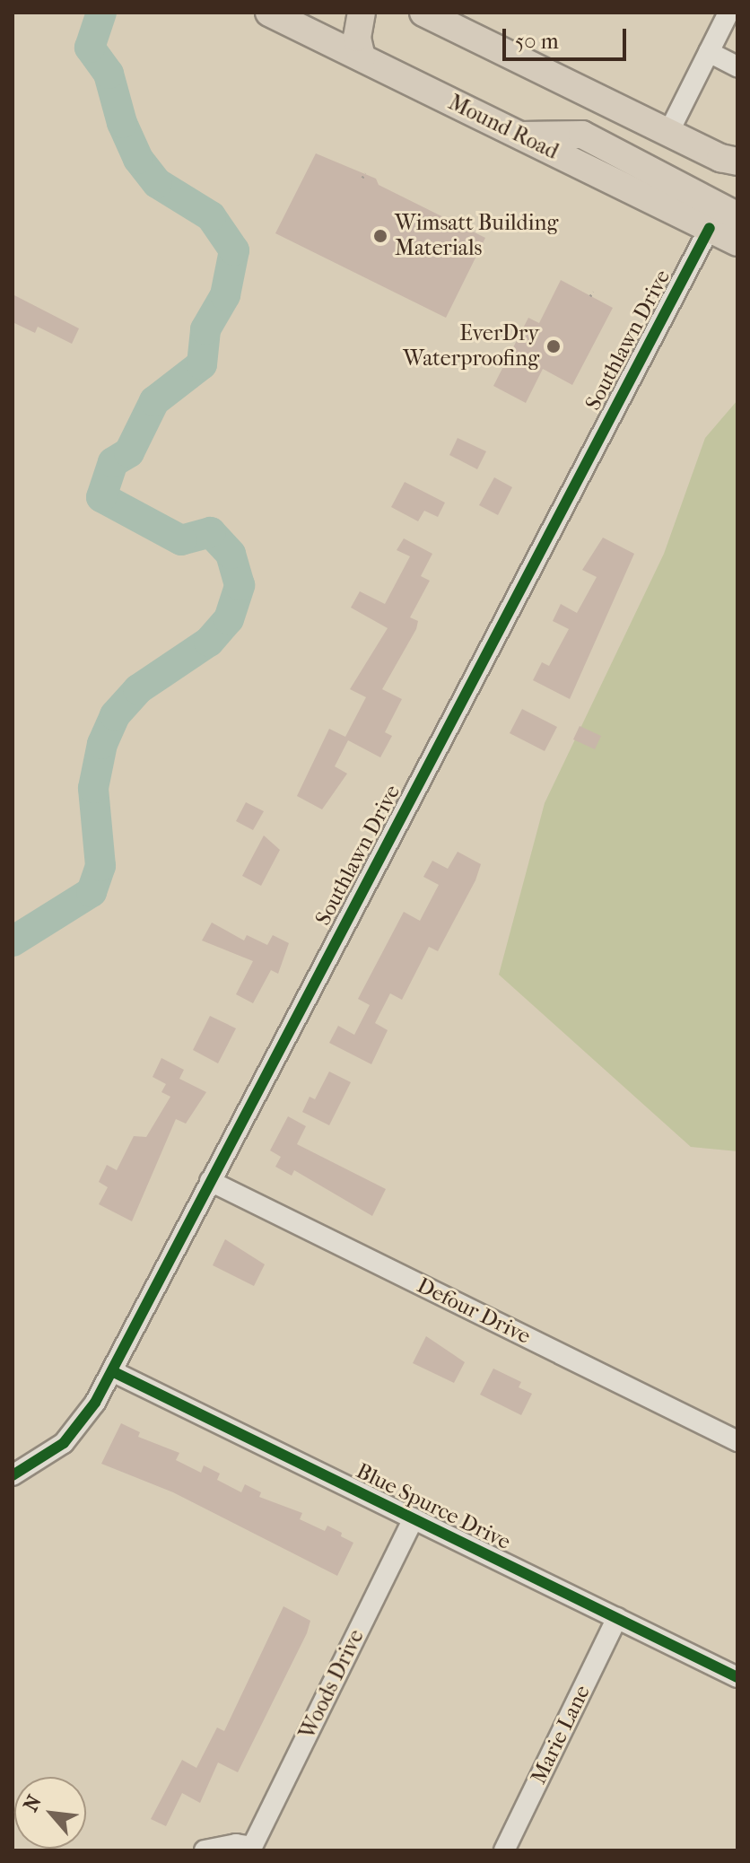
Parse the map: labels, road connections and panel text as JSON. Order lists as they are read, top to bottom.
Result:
{
  "streets": {
    "main road": ["Mound Road"],
    "street": [
      "Southlawn Drive",
      "Defour Drive",
      "Blue Spurce Drive",
      "Woods Drive",
      "Marie Lane"
    ]
  },
  "crossings": [
    ["Mound Road", "Southlawn Drive"],
    ["Southlawn Drive", "Defour Drive"],
    ["Southlawn Drive", "Blue Spurce Drive"],
    ["Blue Spurce Drive", "Woods Drive"],
    ["Blue Spurce Drive", "Marie Lane"]
  ],
  "places": ["Wimsatt Building Materials", "EverDry Waterproofing"],
  "scale_bar": "50 m",
  "north": "top left"
}
